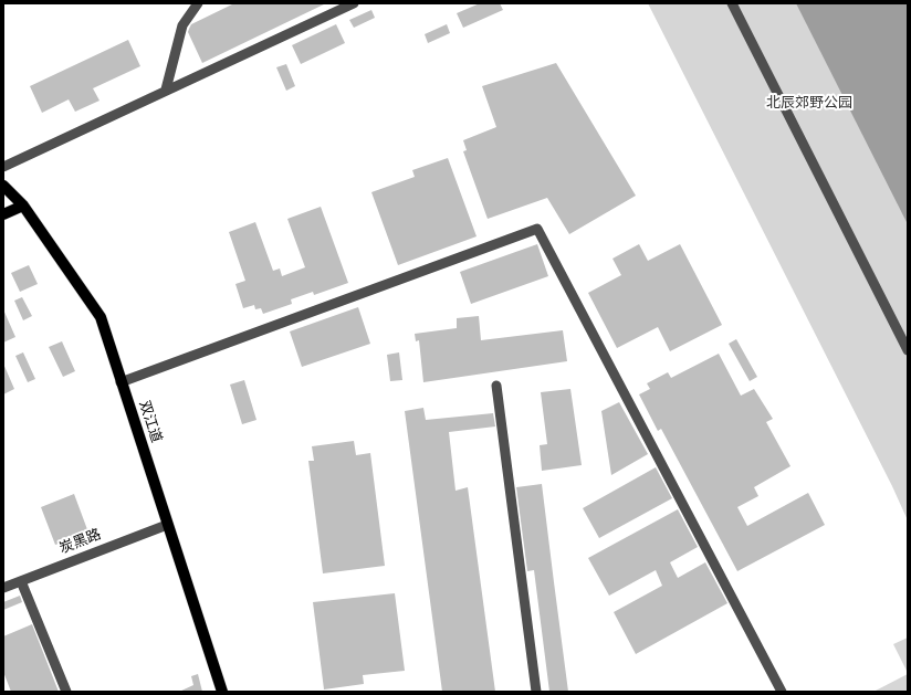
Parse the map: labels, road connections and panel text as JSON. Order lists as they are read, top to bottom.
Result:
{
  "streets": {
    "main road": ["双江道"],
    "street": ["炭黑路"]
  },
  "crossings": [
    ["双江道", "炭黑路"]
  ],
  "parks": ["北辰郊野公园"]
}
